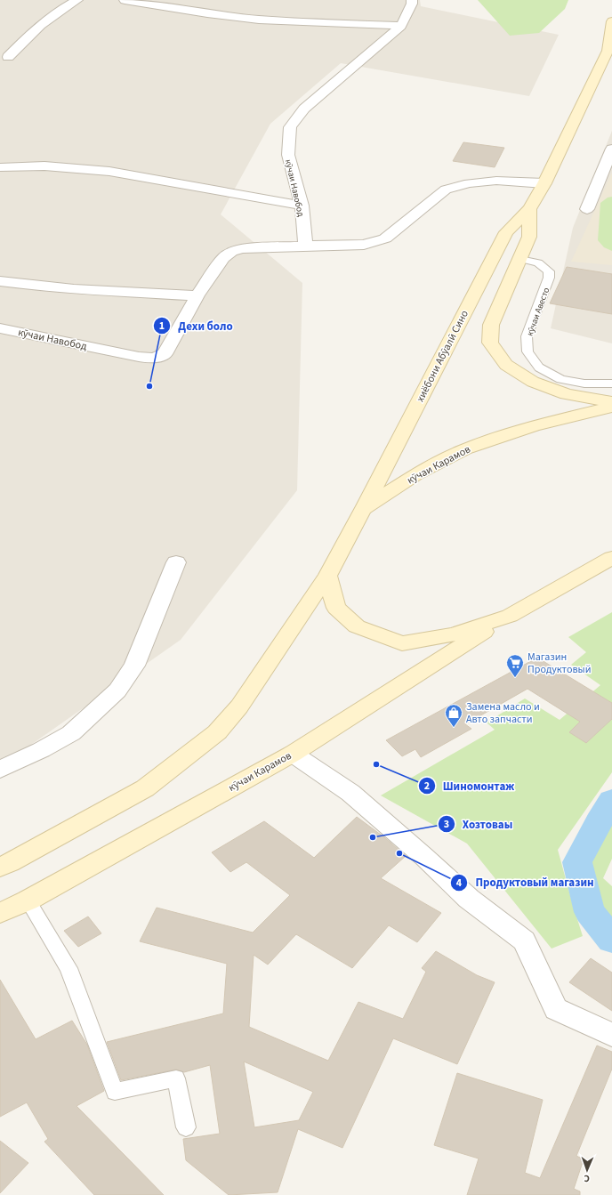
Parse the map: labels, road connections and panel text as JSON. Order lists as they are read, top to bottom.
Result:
{
  "streets": {
    "main road": ["хиёбони Абӯалӣ Сино", "кӯчаи Карамов"],
    "street": ["кӯчаи Навобод"],
    "lane": ["кӯчаи Авесто"]
  },
  "crossings": [
    ["хиёбони Абӯалӣ Сино", "кӯчаи Карамов"]
  ],
  "places": {
    "other": [
      "Дехи боло",
      "Шиномонтаж",
      "Хозтоваы",
      "Продуктовый магазин"
    ],
    "supermarket": ["Магазин Продуктовый"],
    "shop": ["Замена масло и Авто запчасти"]
  },
  "north": "bottom"
}
